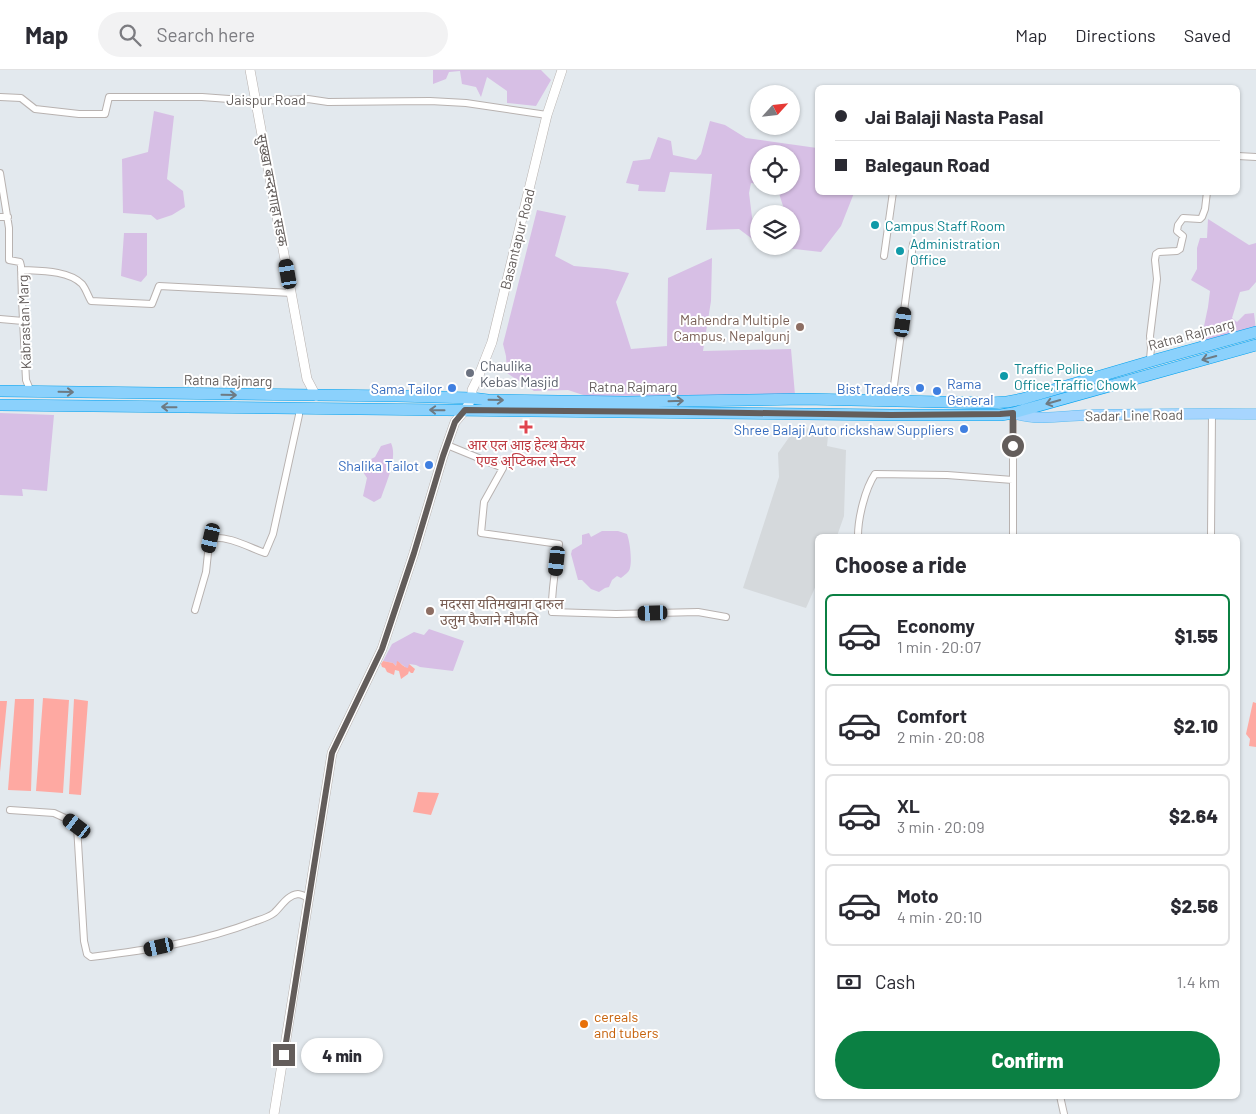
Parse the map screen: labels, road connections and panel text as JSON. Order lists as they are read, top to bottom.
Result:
{
  "streets": {
    "highway": ["Ratna Rajmarg"],
    "main road": ["Sadar Line Road"],
    "street": [
      "Jaispur Road",
      "सुख्खा बन्दरगाहा सडक",
      "Basantapur Road",
      "Kabrastan Marg"
    ]
  },
  "crossings": [
    ["Jaispur Road", "सुख्खा बन्दरगाहा सडक"],
    ["Jaispur Road", "Basantapur Road"],
    ["सुख्खा बन्दरगाहा सडक", "Ratna Rajmarg"],
    ["Basantapur Road", "Ratna Rajmarg"],
    ["Kabrastan Marg", "Ratna Rajmarg"],
    ["Ratna Rajmarg", "Sadar Line Road"]
  ],
  "places": {
    "other": [
      "Campus Staff Room",
      "Administration Office",
      "Mahendra Multiple Campus, Nepalgunj",
      "Chaulika Kebas Masjid",
      "Traffic Police Office,Traffic Chowk",
      "Sama Tailor",
      "Bist Traders",
      "Rama General",
      "Shree Balaji Auto rickshaw Suppliers",
      "Shalika Tailot",
      "मदरसा यतिमखाना दारुल उलुम फैजाने माैफति",
      "cereals and tubers"
    ],
    "health": ["आर एल आइ हेल्थ केयर एण्ड अ्प्टिकल सेन्टर"]
  },
  "north": "top right",
  "page": {
    "header": "Map",
    "search": "Search here",
    "nav": ["Map", "Directions", "Saved"],
    "banner": ["Jai Balaji Nasta Pasal", "Balegaun Road"],
    "heading": "Choose a ride",
    "list": [
      {
        "name": "Economy",
        "note": "1 min · 20:07",
        "value": "$1.55"
      },
      {
        "name": "Comfort",
        "note": "2 min · 20:08",
        "value": "$2.10"
      },
      {
        "name": "XL",
        "note": "3 min · 20:09",
        "value": "$2.64"
      },
      {
        "name": "Moto",
        "note": "4 min · 20:10",
        "value": "$2.56"
      }
    ],
    "pay": ["Cash", "1.4 km"],
    "buttons": "Confirm",
    "bubble": "4 min"
  }
}
